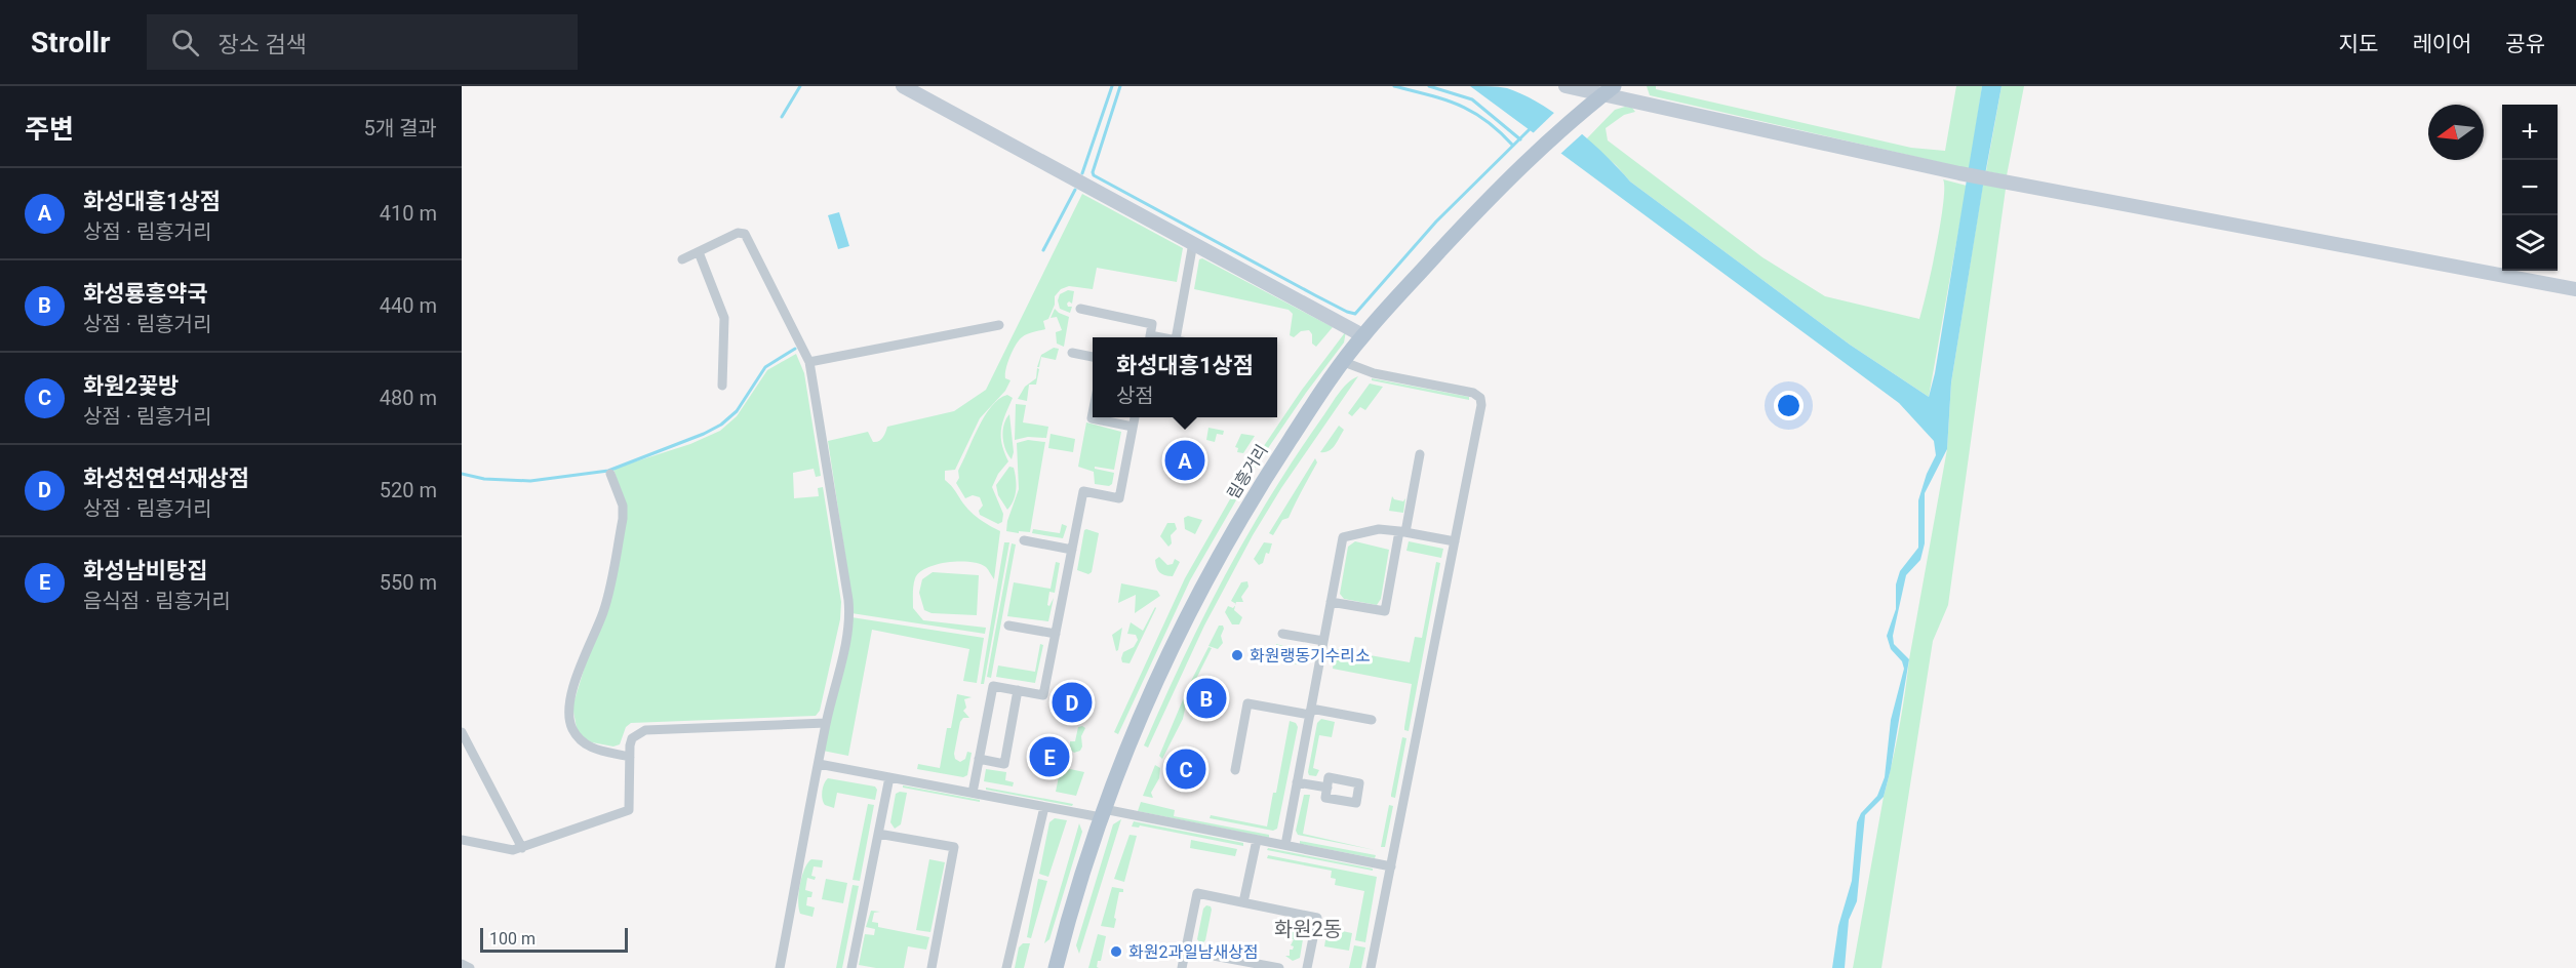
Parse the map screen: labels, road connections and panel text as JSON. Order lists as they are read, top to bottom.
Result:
{
  "streets": {
    "main road": ["림흥거리"]
  },
  "districts": ["화원2동"],
  "places": ["화원랭동기수리소", "화원2과일남새상점"],
  "scale_bar": "100 m",
  "north": "left",
  "page": {
    "header": "Strollr",
    "search": "장소 검색",
    "nav": ["지도", "레이어", "공유"],
    "heading": ["주변", "5개 결과"],
    "map_buttons": ["+", "−"],
    "list": [
      {
        "mark": "A",
        "name": "화성대흥1상점",
        "note": "상점 · 림흥거리",
        "value": "410 m"
      },
      {
        "mark": "B",
        "name": "화성룡흥약국",
        "note": "상점 · 림흥거리",
        "value": "440 m"
      },
      {
        "mark": "C",
        "name": "화원2꽃방",
        "note": "상점 · 림흥거리",
        "value": "480 m"
      },
      {
        "mark": "D",
        "name": "화성천연석재상점",
        "note": "상점 · 림흥거리",
        "value": "520 m"
      },
      {
        "mark": "E",
        "name": "화성남비탕집",
        "note": "음식점 · 림흥거리",
        "value": "550 m"
      }
    ],
    "popup": ["화성대흥1상점", "상점"],
    "pins": [
      "A",
      "B",
      "D",
      "E",
      "C"
    ],
    "scale": "100 m"
  }
}
